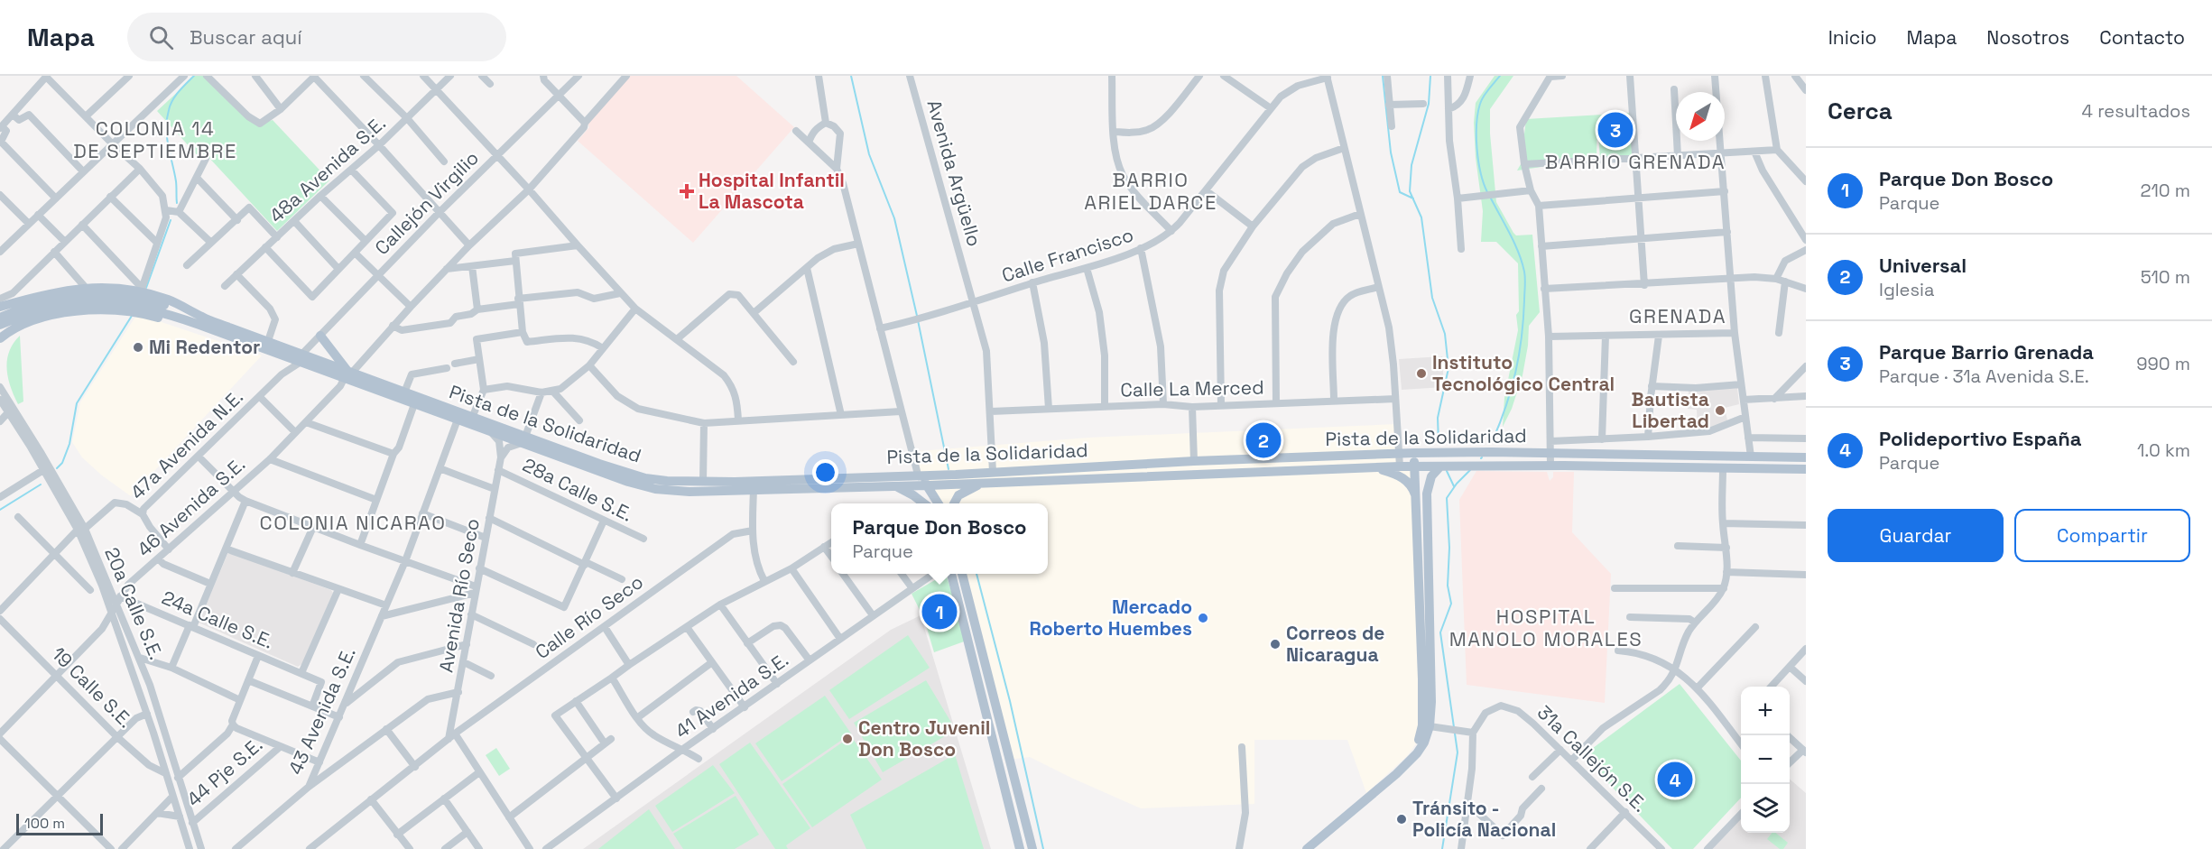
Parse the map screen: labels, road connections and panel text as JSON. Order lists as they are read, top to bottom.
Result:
{
  "streets": {
    "main road": ["Pista de la Solidaridad"],
    "street": [
      "48a Avenida S.E.",
      "Avenida Argüello",
      "Callejón Virgilio",
      "Calle Francisco",
      "Calle La Merced",
      "47a Avenida N.E.",
      "28a Calle S.E.",
      "46 Avenida S.E.",
      "Avenida Río Seco",
      "20a Calle S.E.",
      "Calle Río Seco",
      "24a Calle S.E.",
      "19 Calle S.E.",
      "41 Avenida S.E.",
      "43 Avenida S.E.",
      "31a Callejón S.E.",
      "44 Pje S.E."
    ]
  },
  "crossings": [
    ["Avenida Argüello", "Calle Francisco"],
    ["Avenida Argüello", "Calle La Merced"],
    ["Avenida Argüello", "Pista de la Solidaridad"],
    ["Callejón Virgilio", "Pista de la Solidaridad"],
    ["Callejón Virgilio", "47a Avenida N.E."],
    ["Pista de la Solidaridad", "47a Avenida N.E."],
    ["Pista de la Solidaridad", "46 Avenida S.E."],
    ["Pista de la Solidaridad", "43 Avenida S.E."],
    ["47a Avenida N.E.", "20a Calle S.E."],
    ["28a Calle S.E.", "Avenida Río Seco"],
    ["28a Calle S.E.", "43 Avenida S.E."],
    ["46 Avenida S.E.", "20a Calle S.E."],
    ["46 Avenida S.E.", "24a Calle S.E."],
    ["46 Avenida S.E.", "19 Calle S.E."],
    ["Avenida Río Seco", "Calle Río Seco"],
    ["20a Calle S.E.", "19 Calle S.E."],
    ["20a Calle S.E.", "44 Pje S.E."]
  ],
  "districts": [
    "COLONIA 14 DE SEPTIEMBRE",
    "BARRIO GRENADA",
    "BARRIO ARIEL DARCE",
    "GRENADA",
    "COLONIA NICARAO",
    "HOSPITAL MANOLO MORALES"
  ],
  "places": {
    "health": ["Hospital Infantil La Mascota"],
    "other": [
      "Mi Redentor",
      "Instituto Tecnológico Central",
      "Bautista Libertad",
      "Mercado Roberto Huembes",
      "Correos de Nicaragua",
      "Centro Juvenil Don Bosco",
      "Tránsito - Policía Nacional"
    ]
  },
  "scale_bar": "100 m",
  "north": "bottom left",
  "page": {
    "header": "Mapa",
    "search": "Buscar aquí",
    "nav": [
      "Inicio",
      "Mapa",
      "Nosotros",
      "Contacto"
    ],
    "heading": ["Cerca", "4 resultados"],
    "pins": [
      "3",
      "2",
      "1",
      "4"
    ],
    "list": [
      {
        "mark": "1",
        "name": "Parque Don Bosco",
        "note": "Parque",
        "value": "210 m"
      },
      {
        "mark": "2",
        "name": "Universal",
        "note": "Iglesia",
        "value": "510 m"
      },
      {
        "mark": "3",
        "name": "Parque Barrio Grenada",
        "note": "Parque · 31a Avenida S.E.",
        "value": "990 m"
      },
      {
        "mark": "4",
        "name": "Polideportivo España",
        "note": "Parque",
        "value": "1.0 km"
      }
    ],
    "buttons": ["Guardar", "Compartir"],
    "popup": ["Parque Don Bosco", "Parque"],
    "map_buttons": ["+", "−"],
    "scale": "100 m"
  }
}
